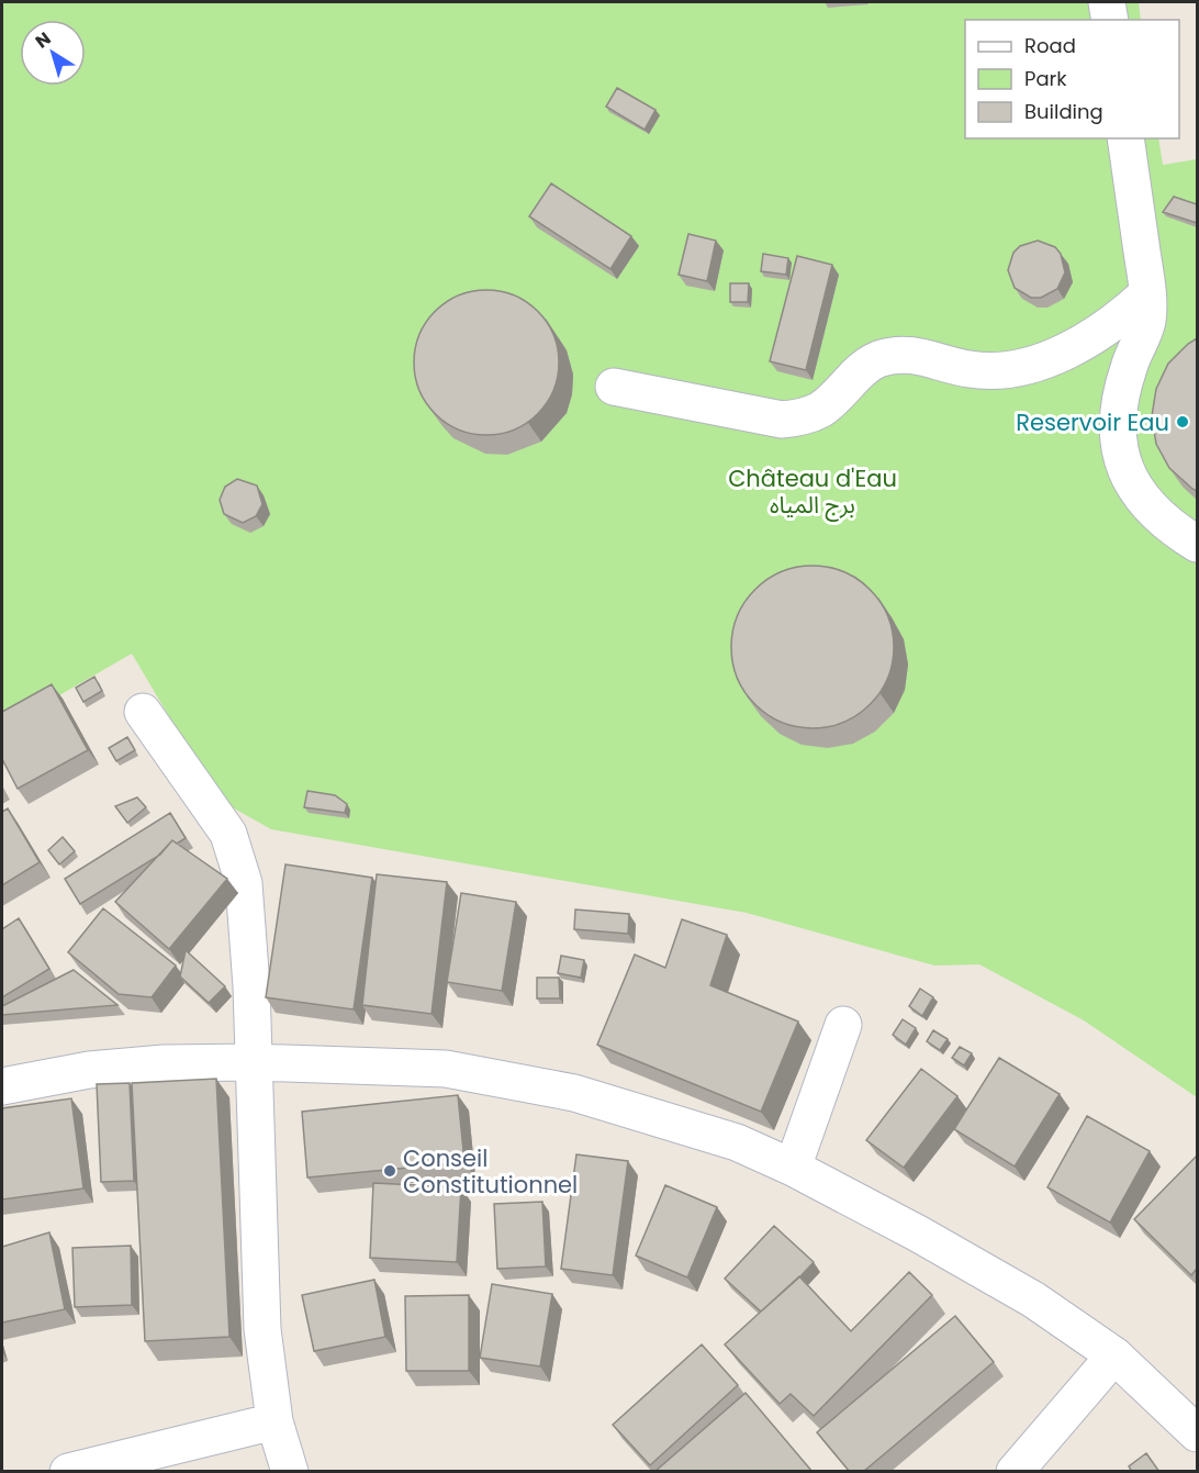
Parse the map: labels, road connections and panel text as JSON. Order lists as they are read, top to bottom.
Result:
{
  "parks": ["Château d'Eau برج المياه"],
  "places": ["Reservoir Eau", "Conseil Constitutionnel"],
  "legend": ["Road", "Park", "Building"],
  "north": "top left"
}
